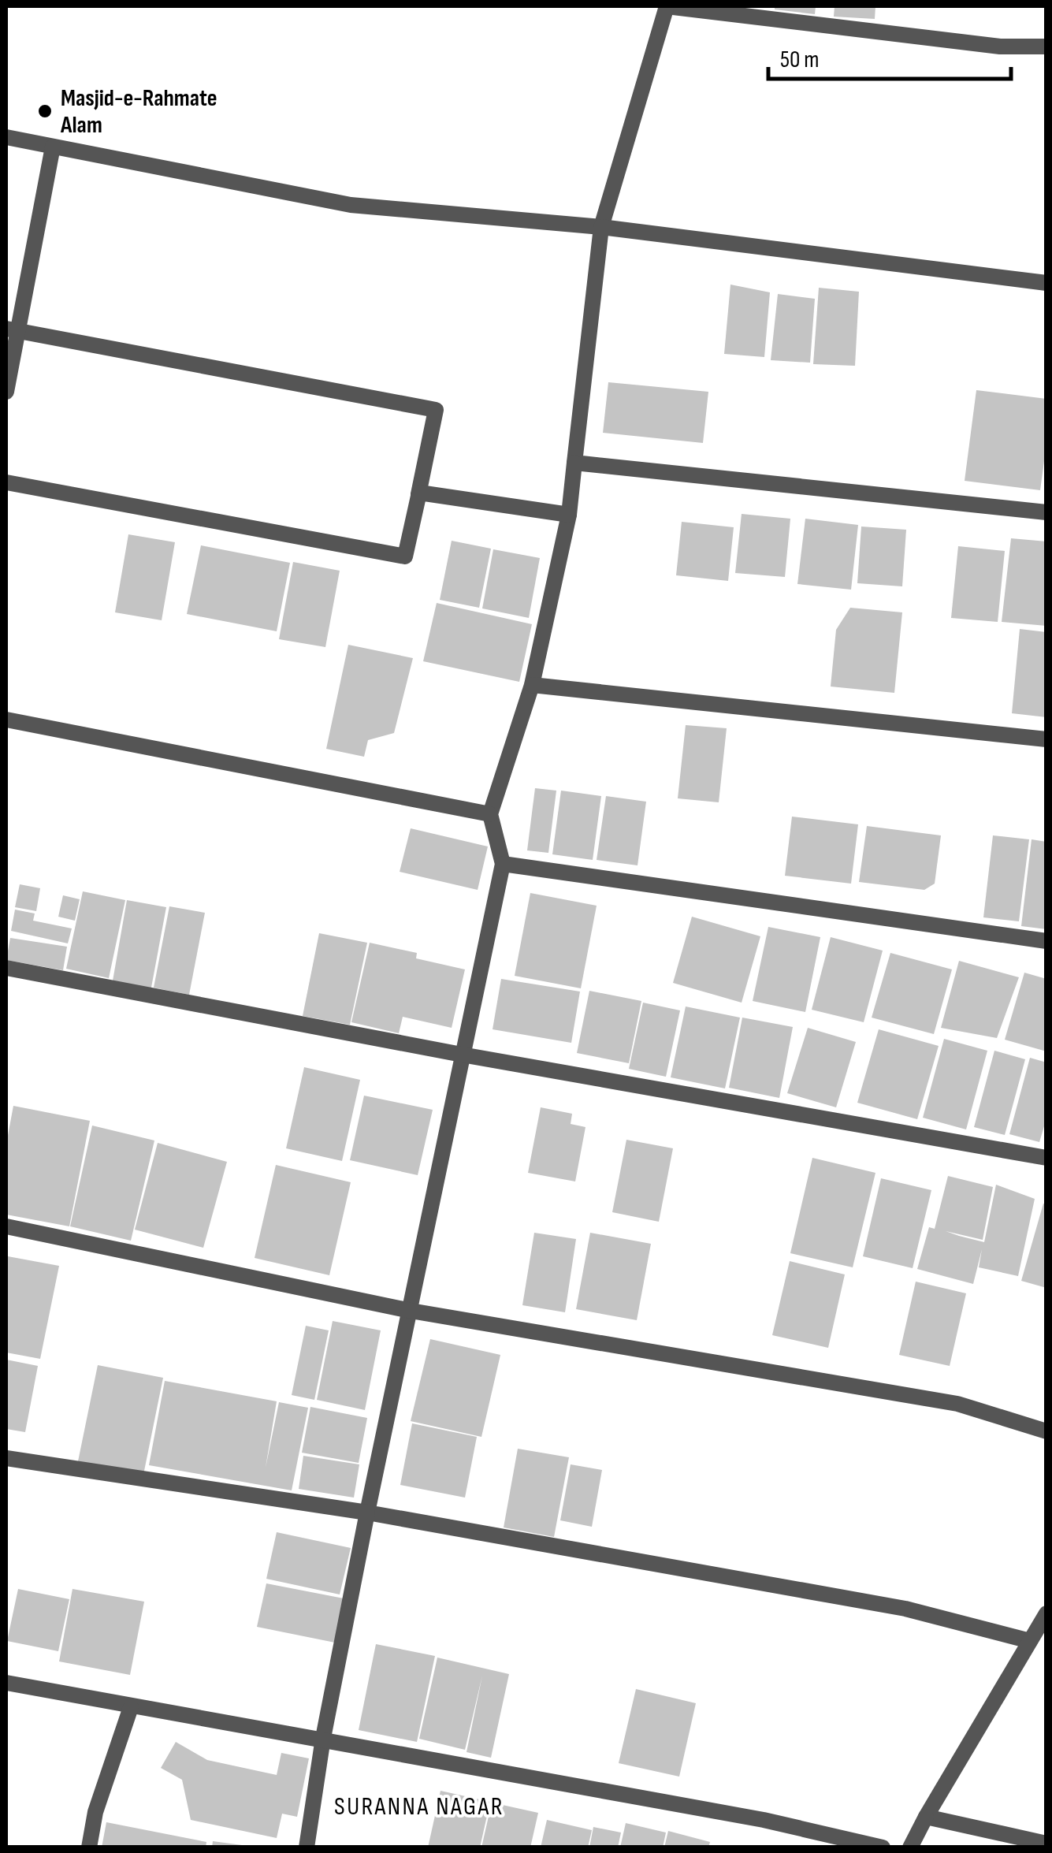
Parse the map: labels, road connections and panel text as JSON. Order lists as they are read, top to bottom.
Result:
{
  "districts": ["SURANNA NAGAR"],
  "places": ["Masjid-e-Rahmate Alam"],
  "scale_bar": "50 m"
}
